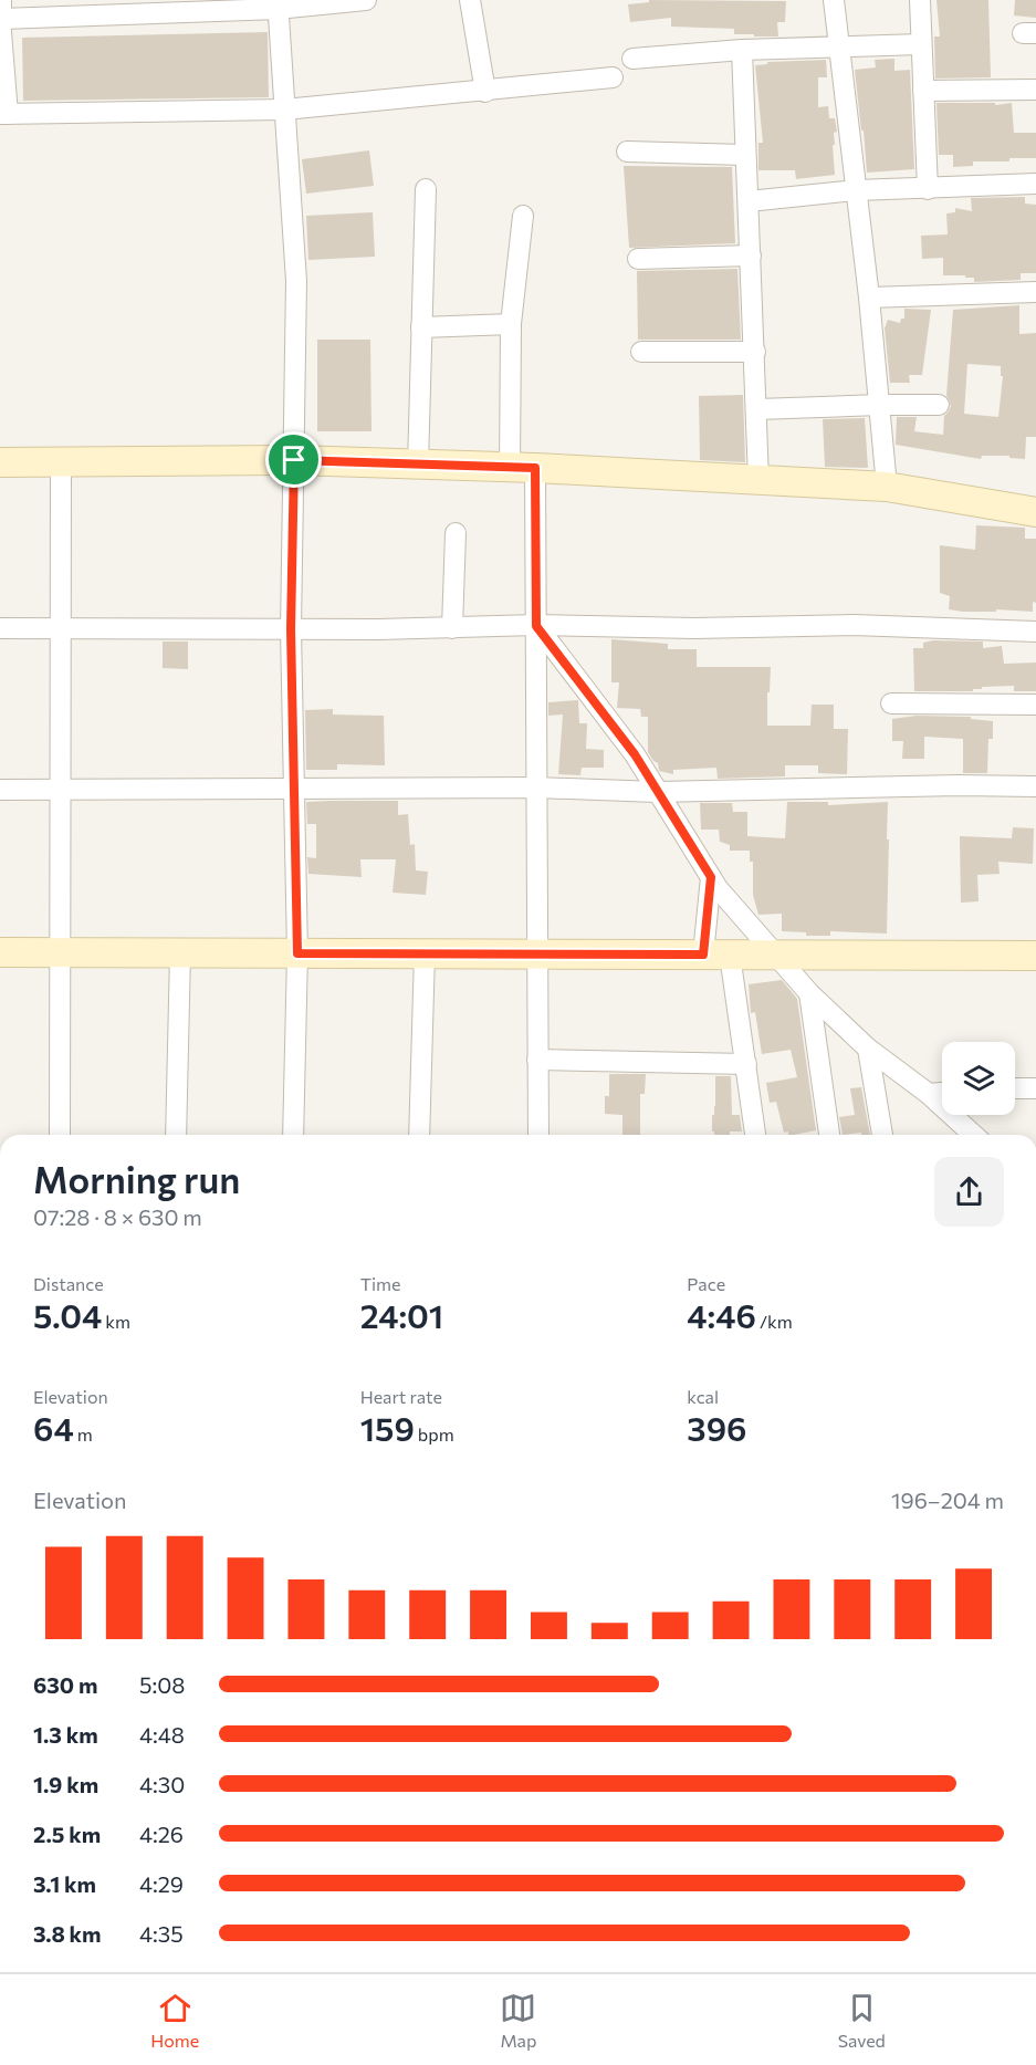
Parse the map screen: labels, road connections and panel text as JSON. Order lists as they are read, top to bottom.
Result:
{
  "page": {
    "heading": ["Morning run", "07:28 · 8 × 630 m"],
    "stats": [
      ["Distance", "5.04 km"],
      ["Time", "24:01"],
      ["Pace", "4:46 /km"],
      ["Elevation", "64 m"],
      ["Heart rate", "159 bpm"],
      ["kcal", "396"]
    ],
    "chart": ["Elevation", "196–204 m"],
    "list": [
      {
        "name": "630 m",
        "note": "5:08"
      },
      {
        "name": "1.3 km",
        "note": "4:48"
      },
      {
        "name": "1.9 km",
        "note": "4:30"
      },
      {
        "name": "2.5 km",
        "note": "4:26"
      },
      {
        "name": "3.1 km",
        "note": "4:29"
      },
      {
        "name": "3.8 km",
        "note": "4:35"
      }
    ],
    "tabs": ["Home", "Map", "Saved"]
  }
}
